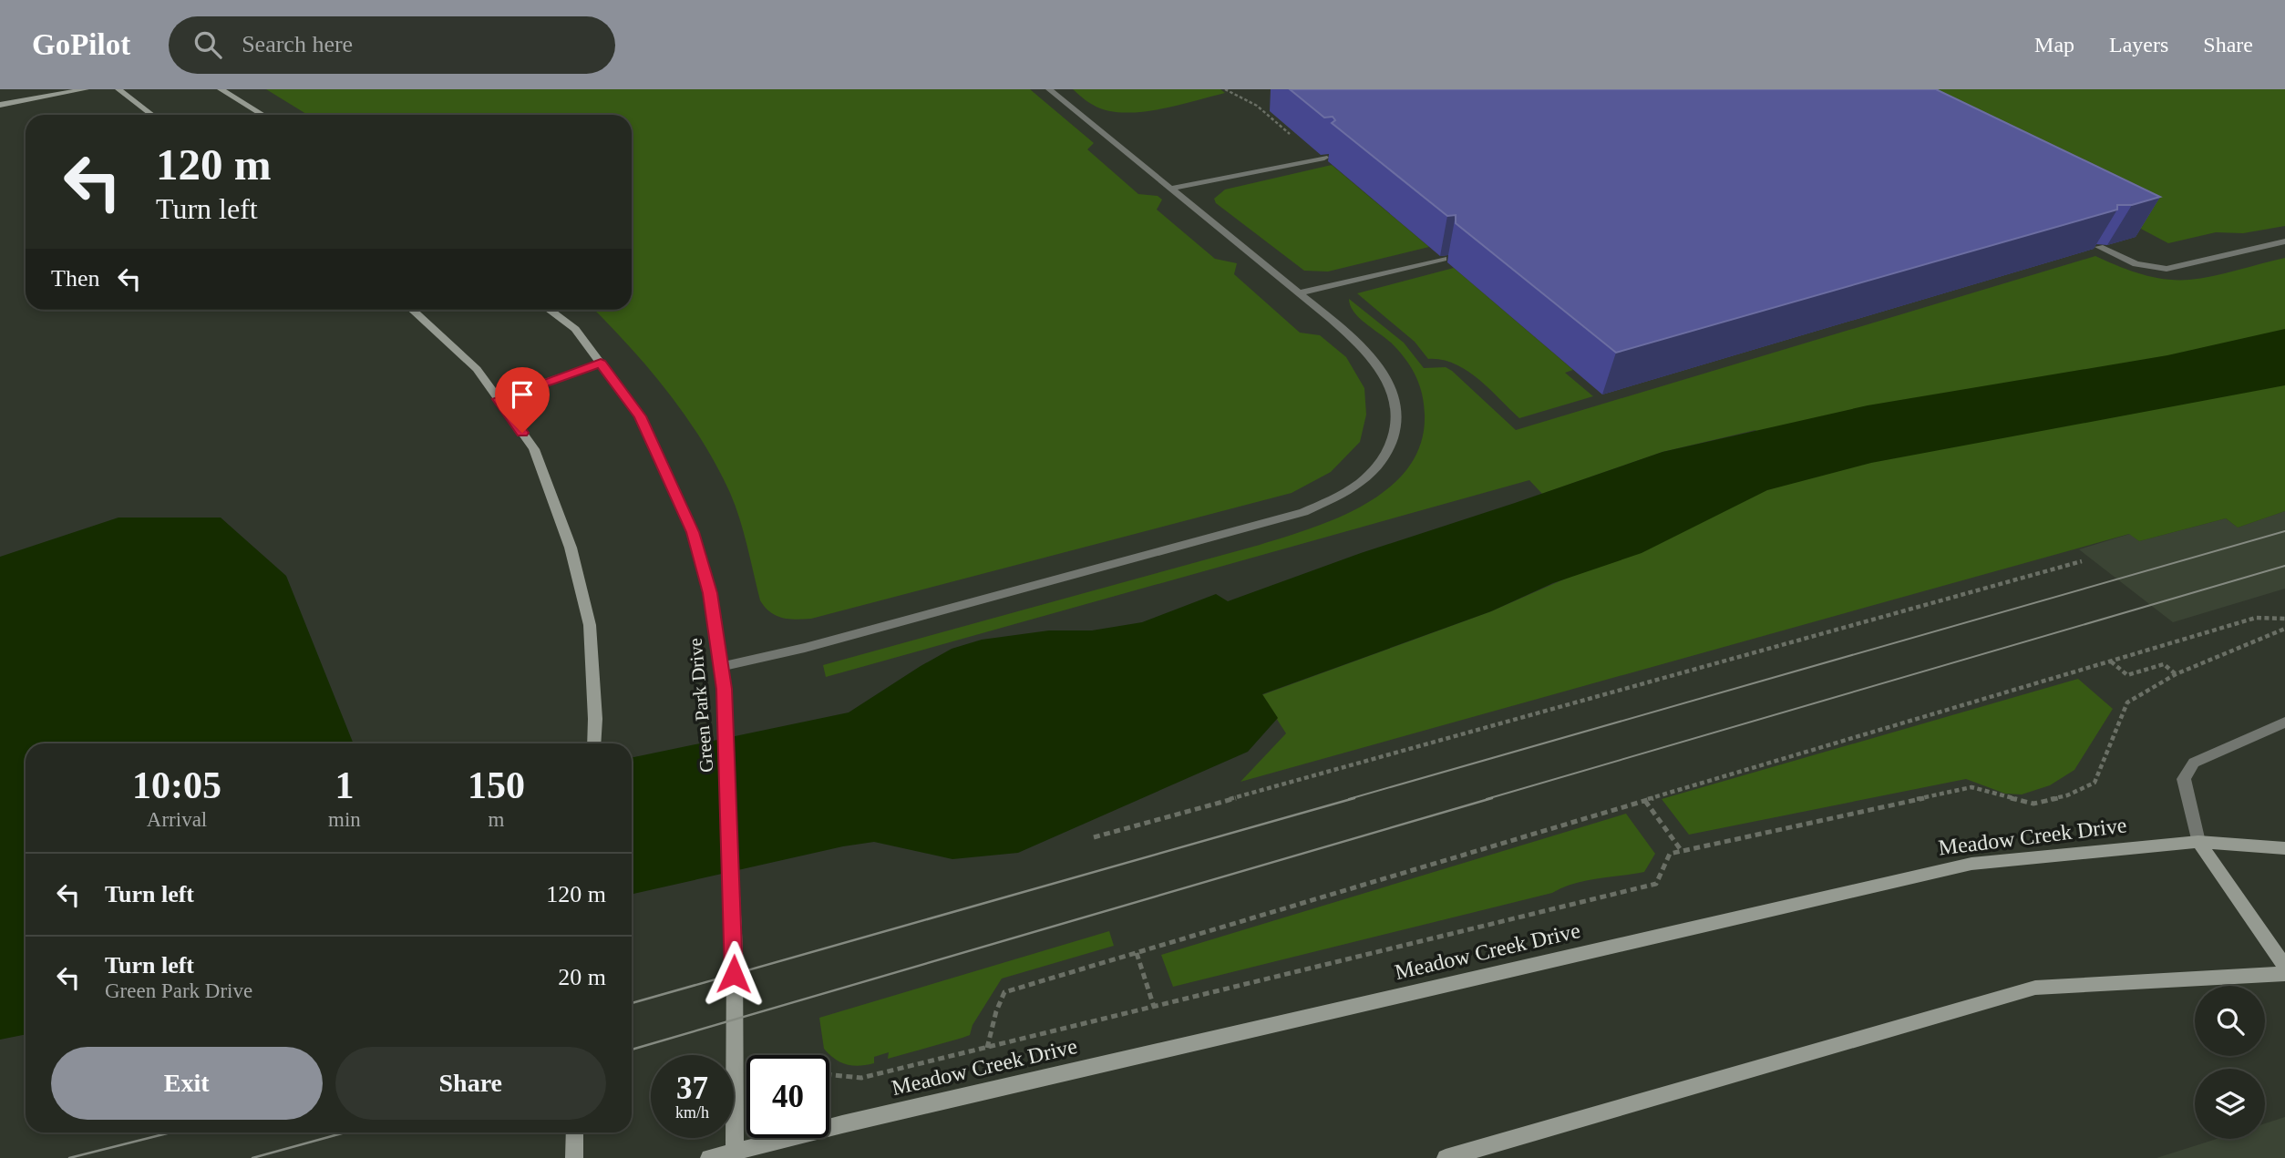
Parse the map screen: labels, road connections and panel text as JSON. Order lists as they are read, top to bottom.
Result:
{
  "streets": {
    "street": ["Green Park Drive", "Meadow Creek Drive"]
  },
  "crossings": [
    ["Green Park Drive", "Meadow Creek Drive"]
  ],
  "page": {
    "header": "GoPilot",
    "search": "Search here",
    "nav": ["Map", "Layers", "Share"],
    "turn": ["120 m", "Turn left"],
    "then": "Then",
    "eta": [
      "10:05",
      "Arrival",
      "1",
      "min",
      "150",
      "m"
    ],
    "list": [
      {
        "name": "Turn left",
        "value": "120 m"
      },
      {
        "name": "Turn left",
        "note": "Green Park Drive",
        "value": "20 m"
      }
    ],
    "buttons": ["Exit", "Share"],
    "speed": "37 km/h",
    "limit": "40"
  }
}
